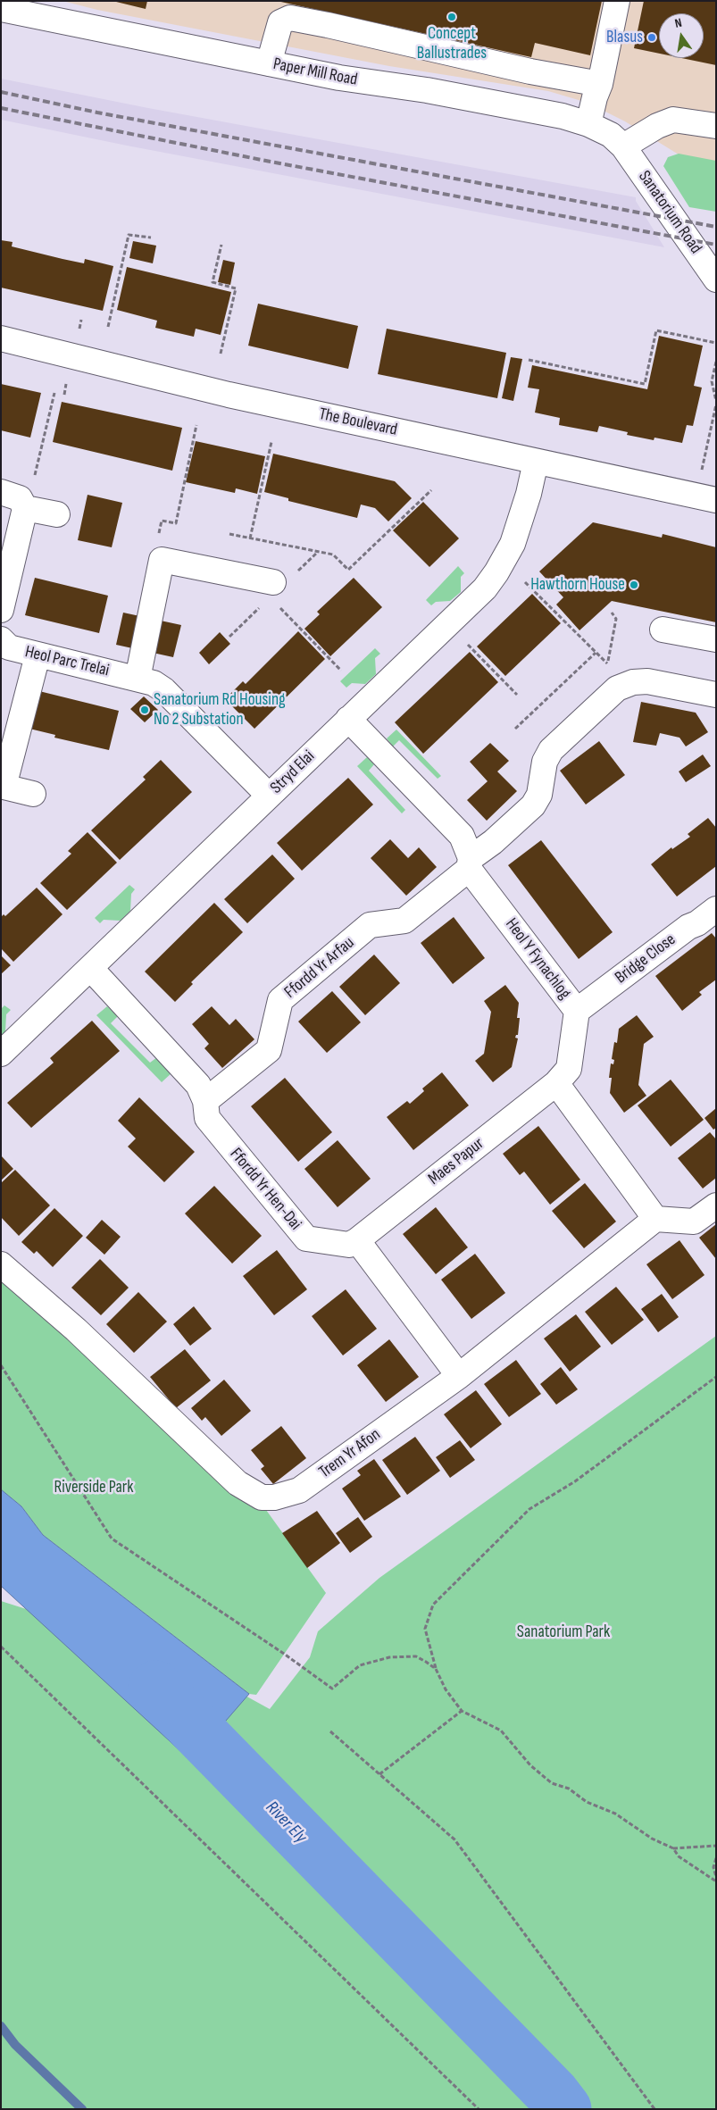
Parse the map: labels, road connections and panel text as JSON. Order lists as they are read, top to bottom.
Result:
{
  "streets": {
    "street": [
      "Paper Mill Road",
      "Sanatorium Road",
      "The Boulevard",
      "Heol Parc Trelai",
      "Stryd Elai",
      "Heol Y Fynachlog",
      "Bridge Close",
      "Ffordd Yr Arfau",
      "Maes Papur",
      "Ffordd Yr Hen-Dai",
      "Trem Yr Afon"
    ]
  },
  "crossings": [
    ["Paper Mill Road", "Sanatorium Road"],
    ["The Boulevard", "Stryd Elai"],
    ["Heol Parc Trelai", "Stryd Elai"],
    ["Stryd Elai", "Heol Y Fynachlog"],
    ["Stryd Elai", "Ffordd Yr Hen-Dai"],
    ["Heol Y Fynachlog", "Bridge Close"],
    ["Heol Y Fynachlog", "Ffordd Yr Arfau"],
    ["Heol Y Fynachlog", "Maes Papur"],
    ["Ffordd Yr Arfau", "Ffordd Yr Hen-Dai"],
    ["Maes Papur", "Ffordd Yr Hen-Dai"]
  ],
  "water": ["River Ely"],
  "parks": ["Riverside Park", "Sanatorium Park"],
  "places": [
    "Concept Ballustrades",
    "Blasus",
    "Hawthorn House",
    "Sanatorium Rd Housing No 2 Substation"
  ],
  "north": "top"
}
